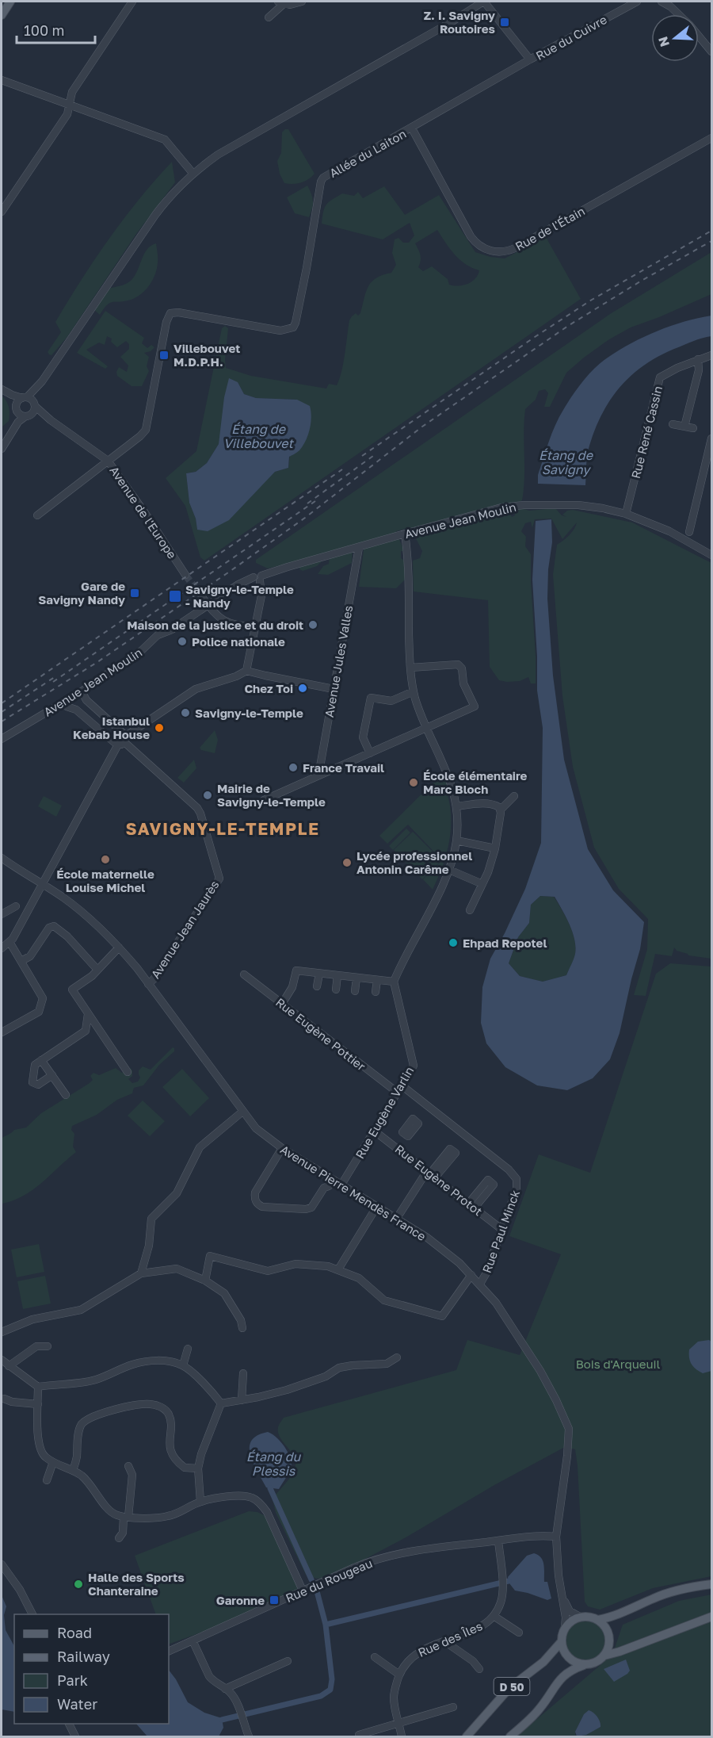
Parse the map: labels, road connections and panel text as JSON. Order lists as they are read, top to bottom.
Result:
{
  "streets": {
    "main road": ["D 50"],
    "street": [
      "Rue du Cuivre",
      "Allée du Laiton",
      "Rue de l'Étain",
      "Rue René Cassin",
      "Avenue de l'Europe",
      "Avenue Jean Moulin",
      "Avenue Jules Valles",
      "Avenue Jean Jaurès",
      "Rue Eugène Pottier",
      "Rue Eugène Varlin",
      "Rue Eugène Protot",
      "Avenue Pierre Mendès France",
      "Rue Paul Minck",
      "Rue du Rougeau",
      "Rue des Îles"
    ]
  },
  "crossings": [
    ["Rue du Cuivre", "Allée du Laiton"],
    ["Allée du Laiton", "Rue de l'Étain"],
    ["Allée du Laiton", "Avenue de l'Europe"],
    ["Rue René Cassin", "Avenue Jean Moulin"],
    ["Avenue Jean Moulin", "Avenue Jules Valles"],
    ["Avenue Jean Jaurès", "Avenue Pierre Mendès France"],
    ["Rue Eugène Pottier", "Rue Eugène Varlin"],
    ["Rue Eugène Varlin", "Rue Eugène Protot"],
    ["Rue Eugène Varlin", "Avenue Pierre Mendès France"],
    ["Rue Eugène Varlin", "Rue Paul Minck"],
    ["Rue Eugène Protot", "Rue Paul Minck"],
    ["Avenue Pierre Mendès France", "Rue Paul Minck"],
    ["Avenue Pierre Mendès France", "Rue du Rougeau"],
    ["Avenue Pierre Mendès France", "D 50"],
    ["Rue du Rougeau", "Rue des Îles"]
  ],
  "districts": ["SAVIGNY-LE-TEMPLE"],
  "water": ["Étang de Villebouvet", "Étang de Savigny", "Étang du Plessis"],
  "parks": ["Bois d'Arqueuil"],
  "places": {
    "transit": [
      "Z. I. Savigny Routoires",
      "Villebouvet M.D.P.H.",
      "Gare de Savigny Nandy",
      "Savigny-le-Temple - Nandy",
      "Garonne"
    ],
    "other": [
      "Maison de la justice et du droit",
      "Police nationale",
      "Chez Toi",
      "Savigny-le-Temple",
      "Istanbul Kebab House",
      "France Travail",
      "École élémentaire Marc Bloch",
      "Mairie de Savigny-le-Temple",
      "École maternelle Louise Michel",
      "Lycée professionnel Antonin Carême",
      "Ehpad Repotel",
      "Halle des Sports Chanteraine"
    ]
  },
  "legend": [
    "Road",
    "Railway",
    "Park",
    "Water"
  ],
  "scale_bar": "100 m",
  "north": "left"
}
